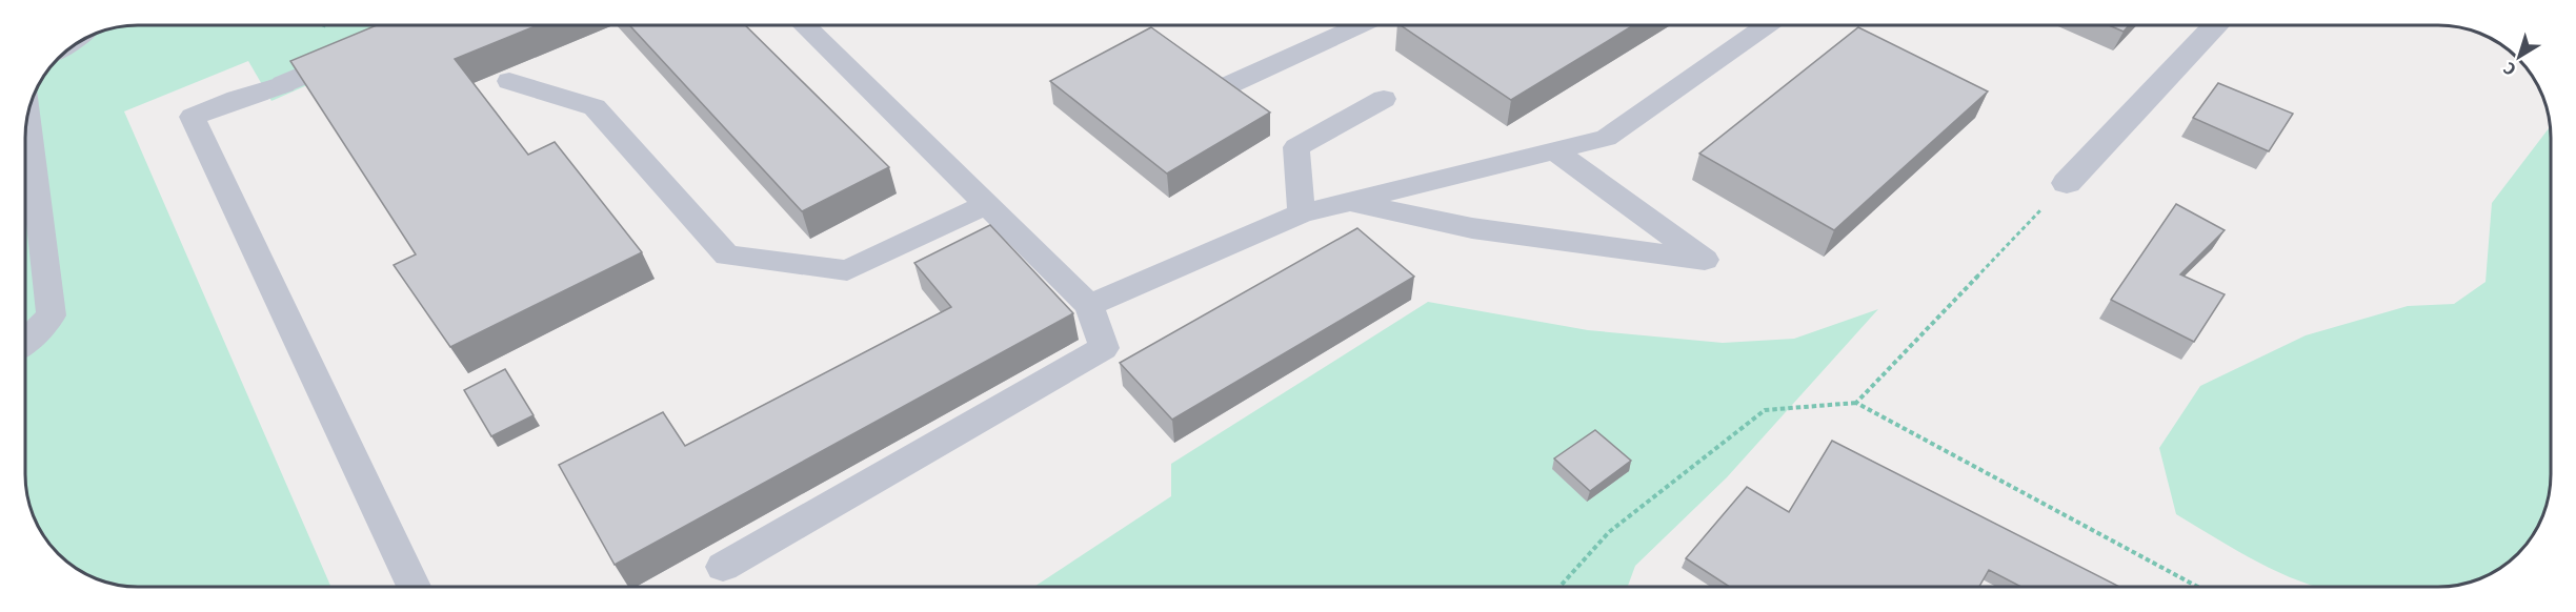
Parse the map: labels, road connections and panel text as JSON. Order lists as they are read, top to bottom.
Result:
{
  "north": "bottom left"
}
